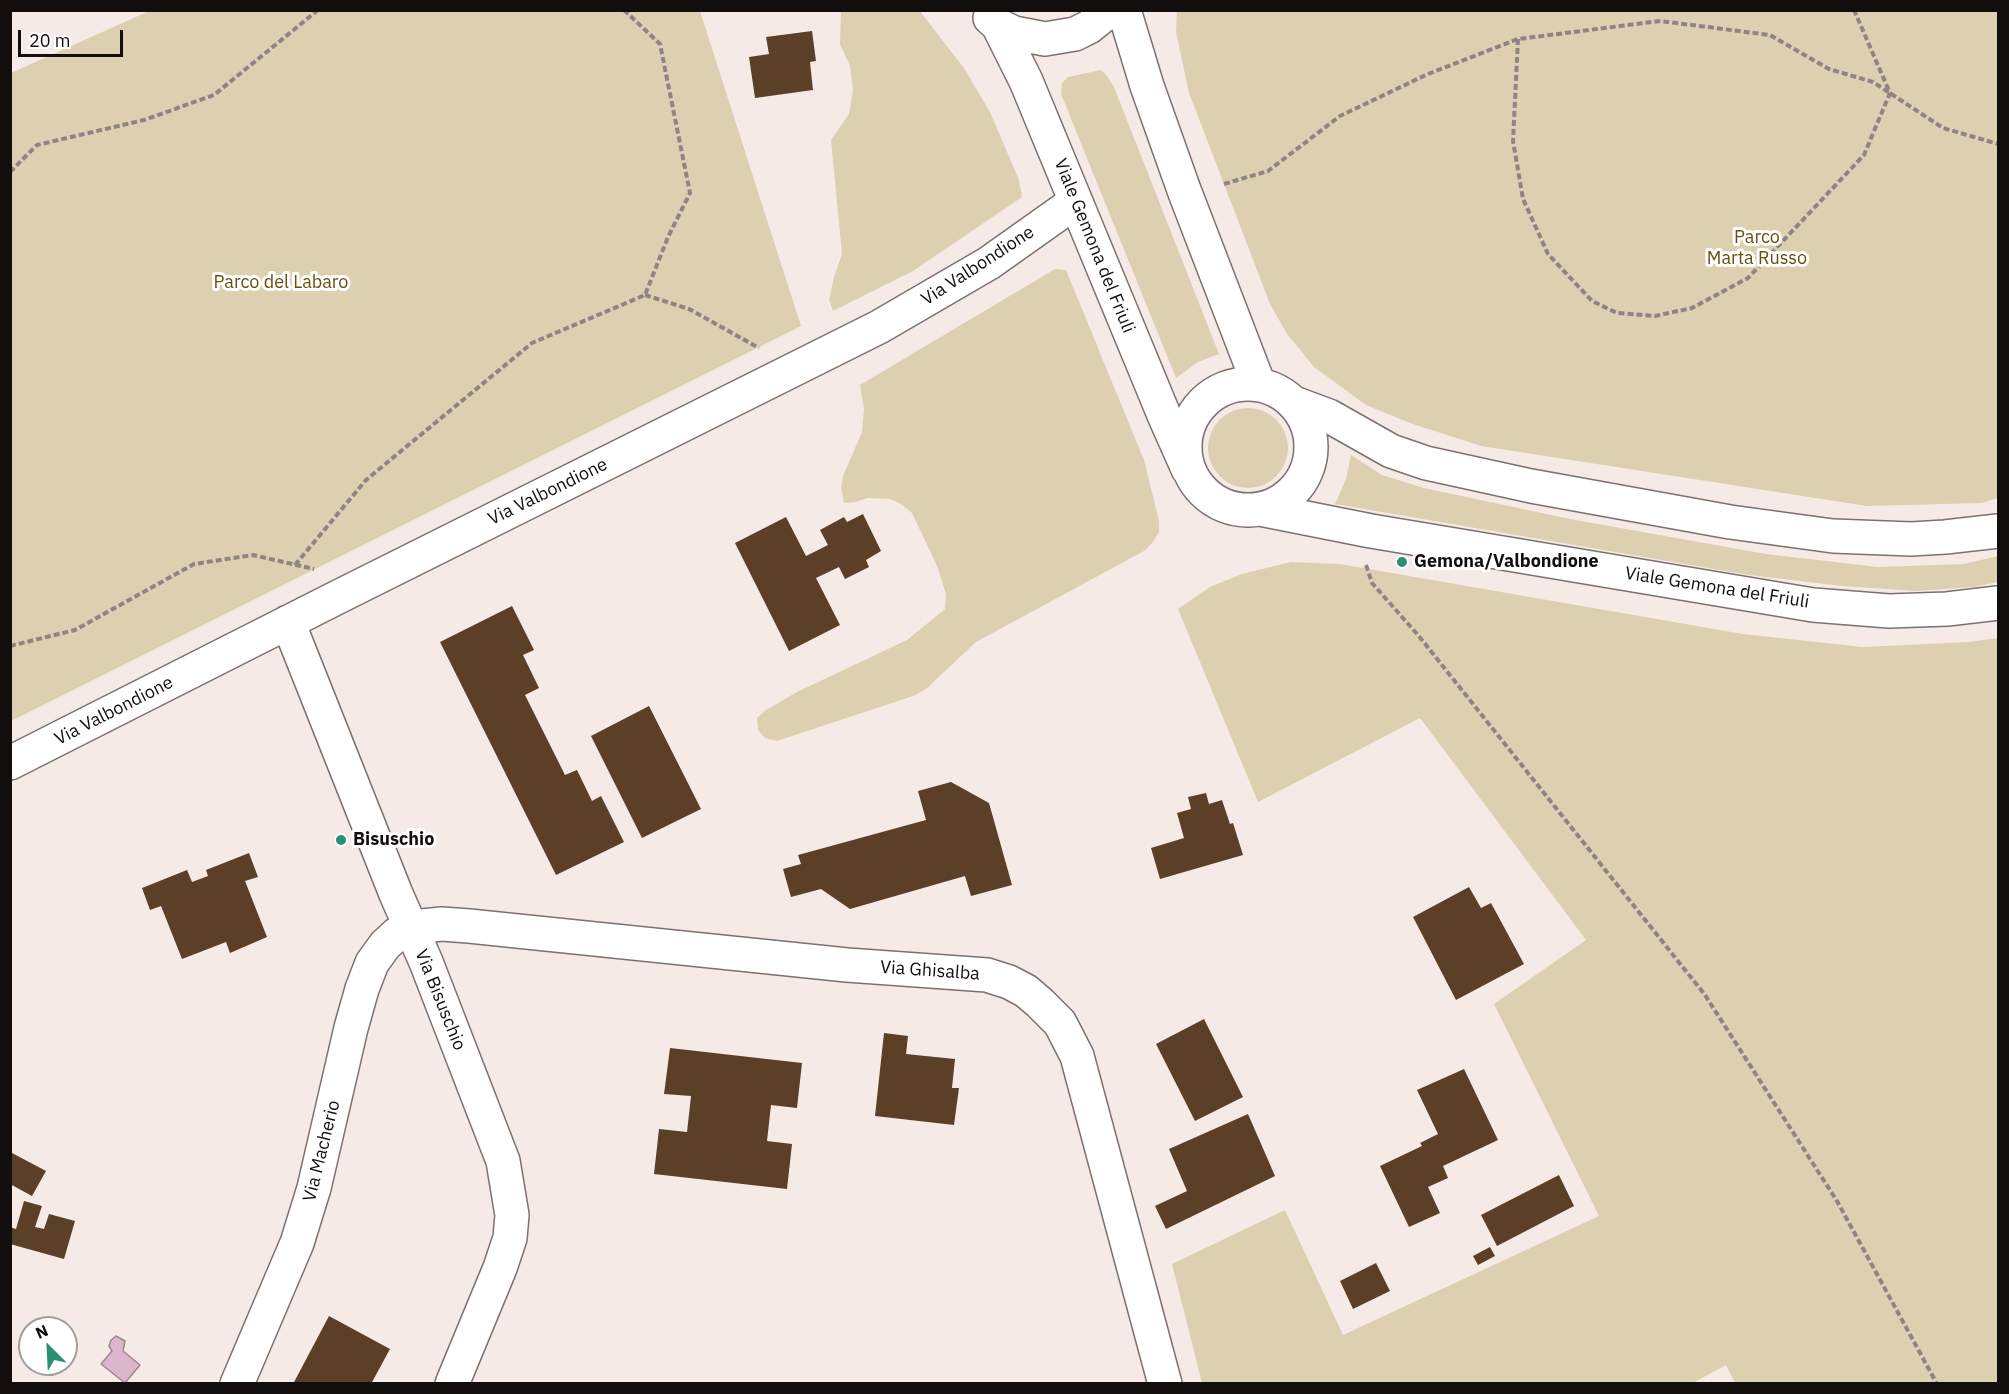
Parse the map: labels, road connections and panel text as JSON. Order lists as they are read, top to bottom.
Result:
{
  "streets": {
    "street": [
      "Viale Gemona del Friuli",
      "Via Valbondione",
      "Via Ghisalba",
      "Via Bisuschio",
      "Via Macherio"
    ]
  },
  "crossings": [
    ["Viale Gemona del Friuli", "Via Valbondione"],
    ["Via Valbondione", "Via Bisuschio"],
    ["Via Ghisalba", "Via Bisuschio"],
    ["Via Ghisalba", "Via Macherio"],
    ["Via Bisuschio", "Via Macherio"]
  ],
  "parks": ["Parco Marta Russo", "Parco del Labaro"],
  "places": ["Gemona/Valbondione", "Bisuschio"],
  "scale_bar": "20 m",
  "north": "top left"
}
